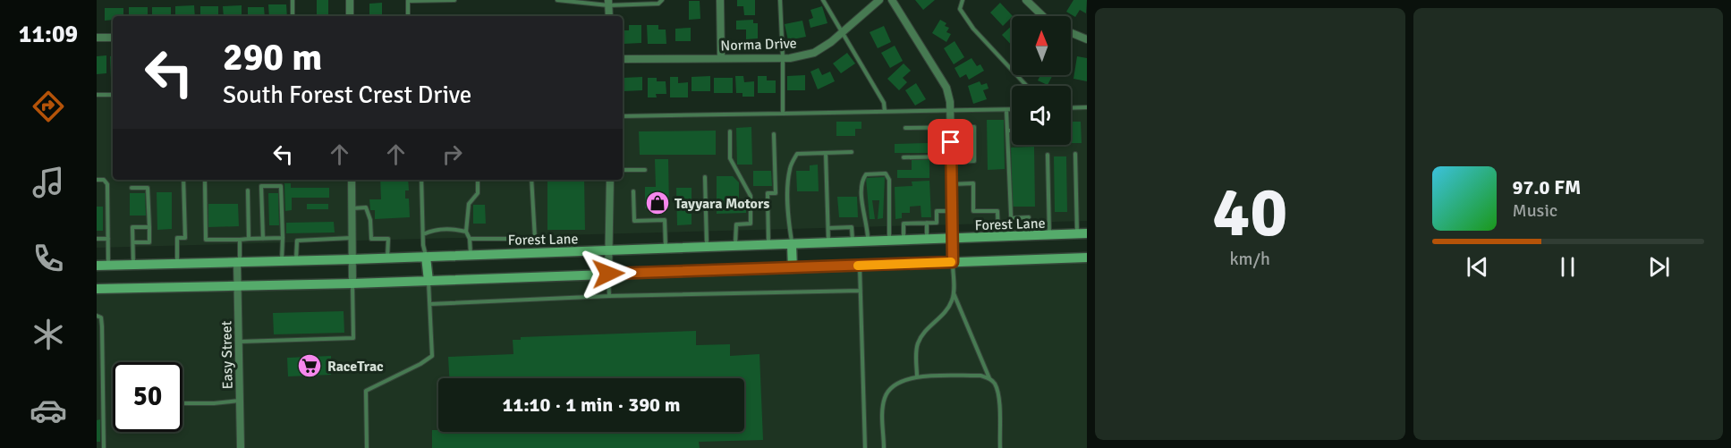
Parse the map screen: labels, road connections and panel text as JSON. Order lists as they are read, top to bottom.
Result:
{
  "streets": {
    "main road": ["Forest Lane"],
    "street": ["Norma Drive", "Easy Street"]
  },
  "crossings": [
    ["Forest Lane", "Easy Street"]
  ],
  "places": {
    "shop": ["Tayyara Motors"],
    "supermarket": ["RaceTrac"]
  },
  "north": "top",
  "page": {
    "tabs": "11:09",
    "tile": ["40", "km/h"],
    "turn": ["290 m", "South Forest Crest Drive"],
    "song": ["97.0 FM", "Music"],
    "limit": "50",
    "trip": "11:10 · 1 min · 390 m"
  }
}
